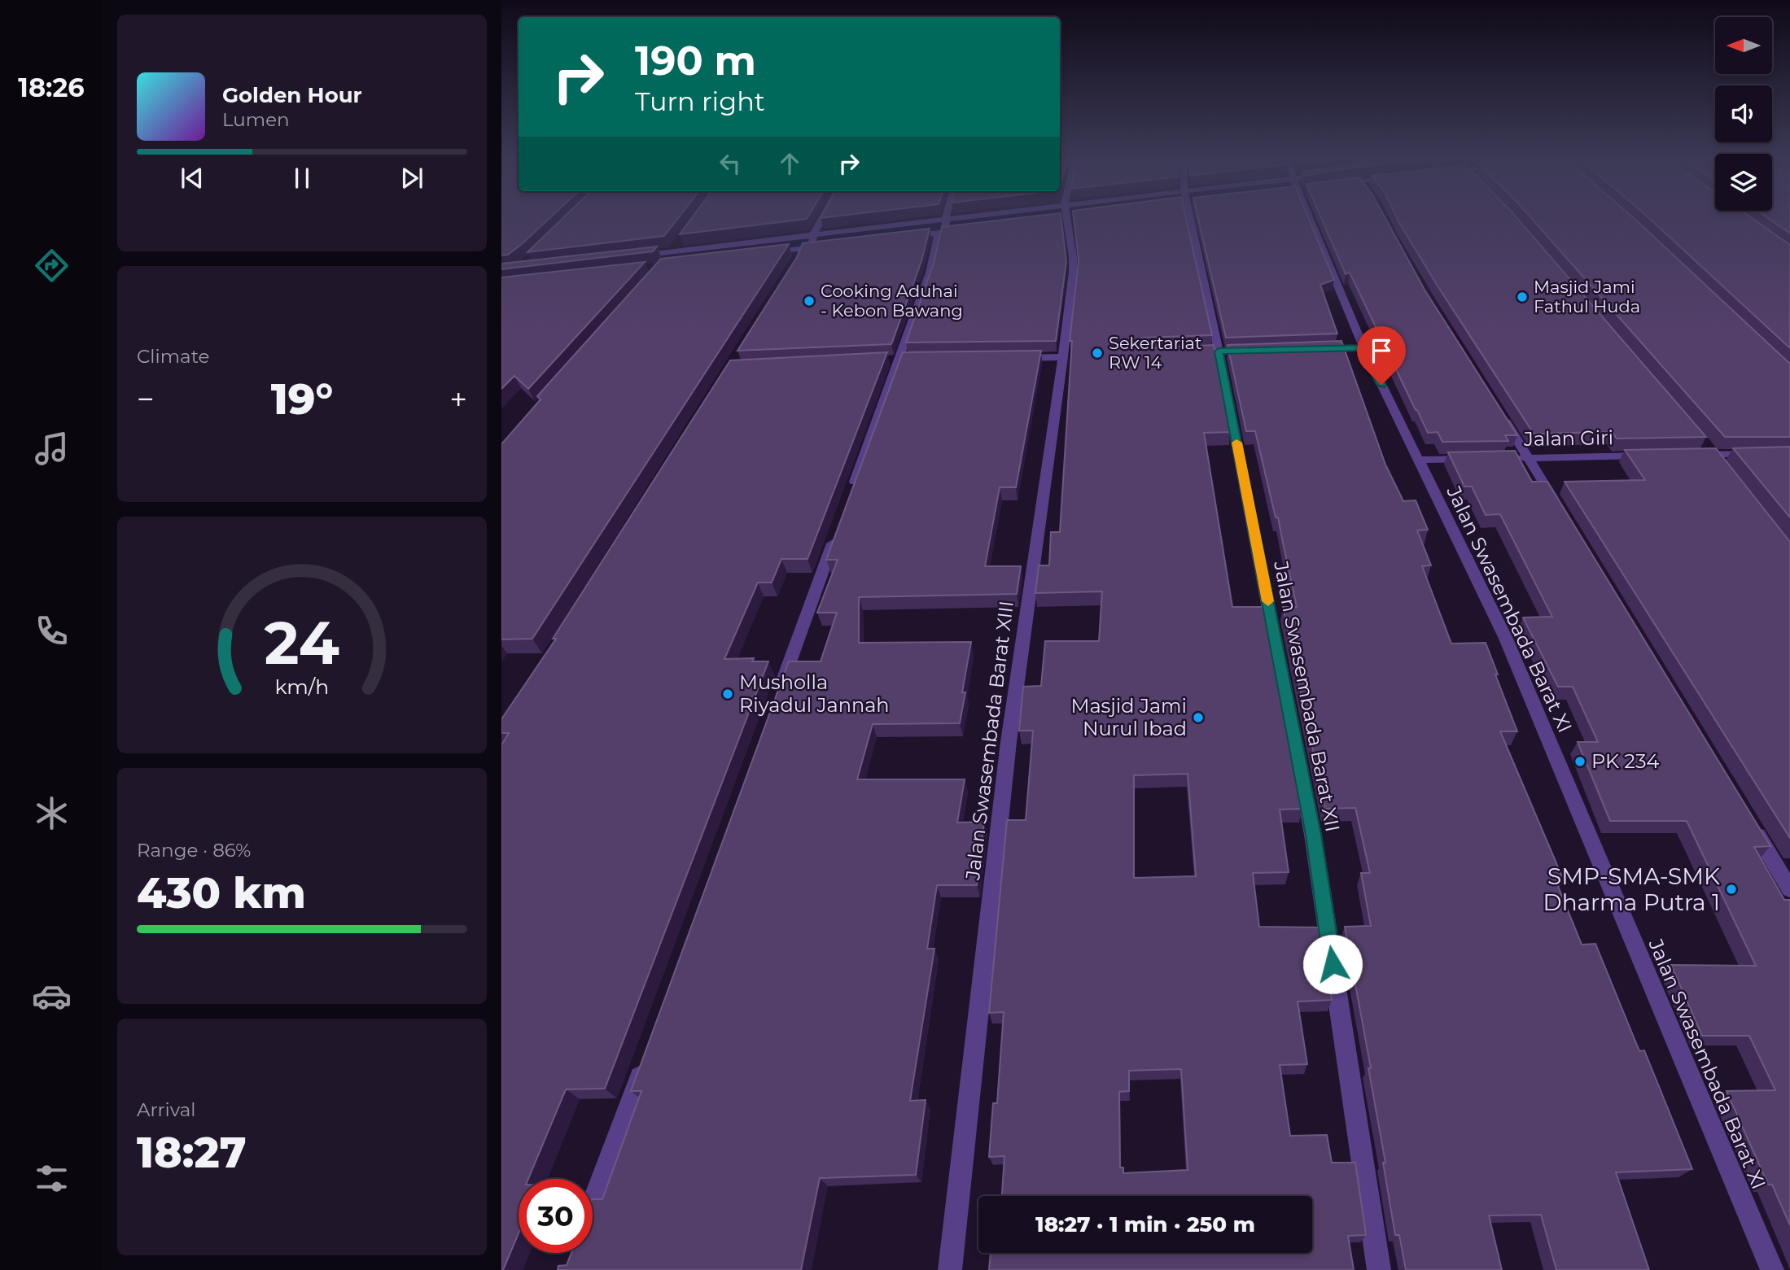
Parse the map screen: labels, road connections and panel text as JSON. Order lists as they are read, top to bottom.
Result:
{
  "streets": {
    "street": [
      "Jalan Giri",
      "Jalan Swasembada Barat XI",
      "Jalan Swasembada Barat XII",
      "Jalan Swasembada Barat XIII"
    ]
  },
  "places": [
    "Masjid Jami Fathul Huda",
    "Cooking Aduhai - Kebon Bawang",
    "Sekertariat RW 14",
    "Musholla Riyadul Jannah",
    "Masjid Jami Nurul Ibad",
    "PK 234",
    "SMP-SMA-SMK Dharma Putra 1"
  ],
  "north": "left",
  "page": {
    "tabs": "18:26",
    "turn": ["190 m", "Turn right"],
    "song": ["Golden Hour", "Lumen"],
    "tile": [
      "Climate",
      ["Range · 86%", "430 km"],
      ["Arrival", "18:27"]
    ],
    "heat": ["−", "19°", "+"],
    "limit": "30",
    "trip": "18:27 · 1 min · 250 m",
    "gauge": ["24", "km/h"]
  }
}
